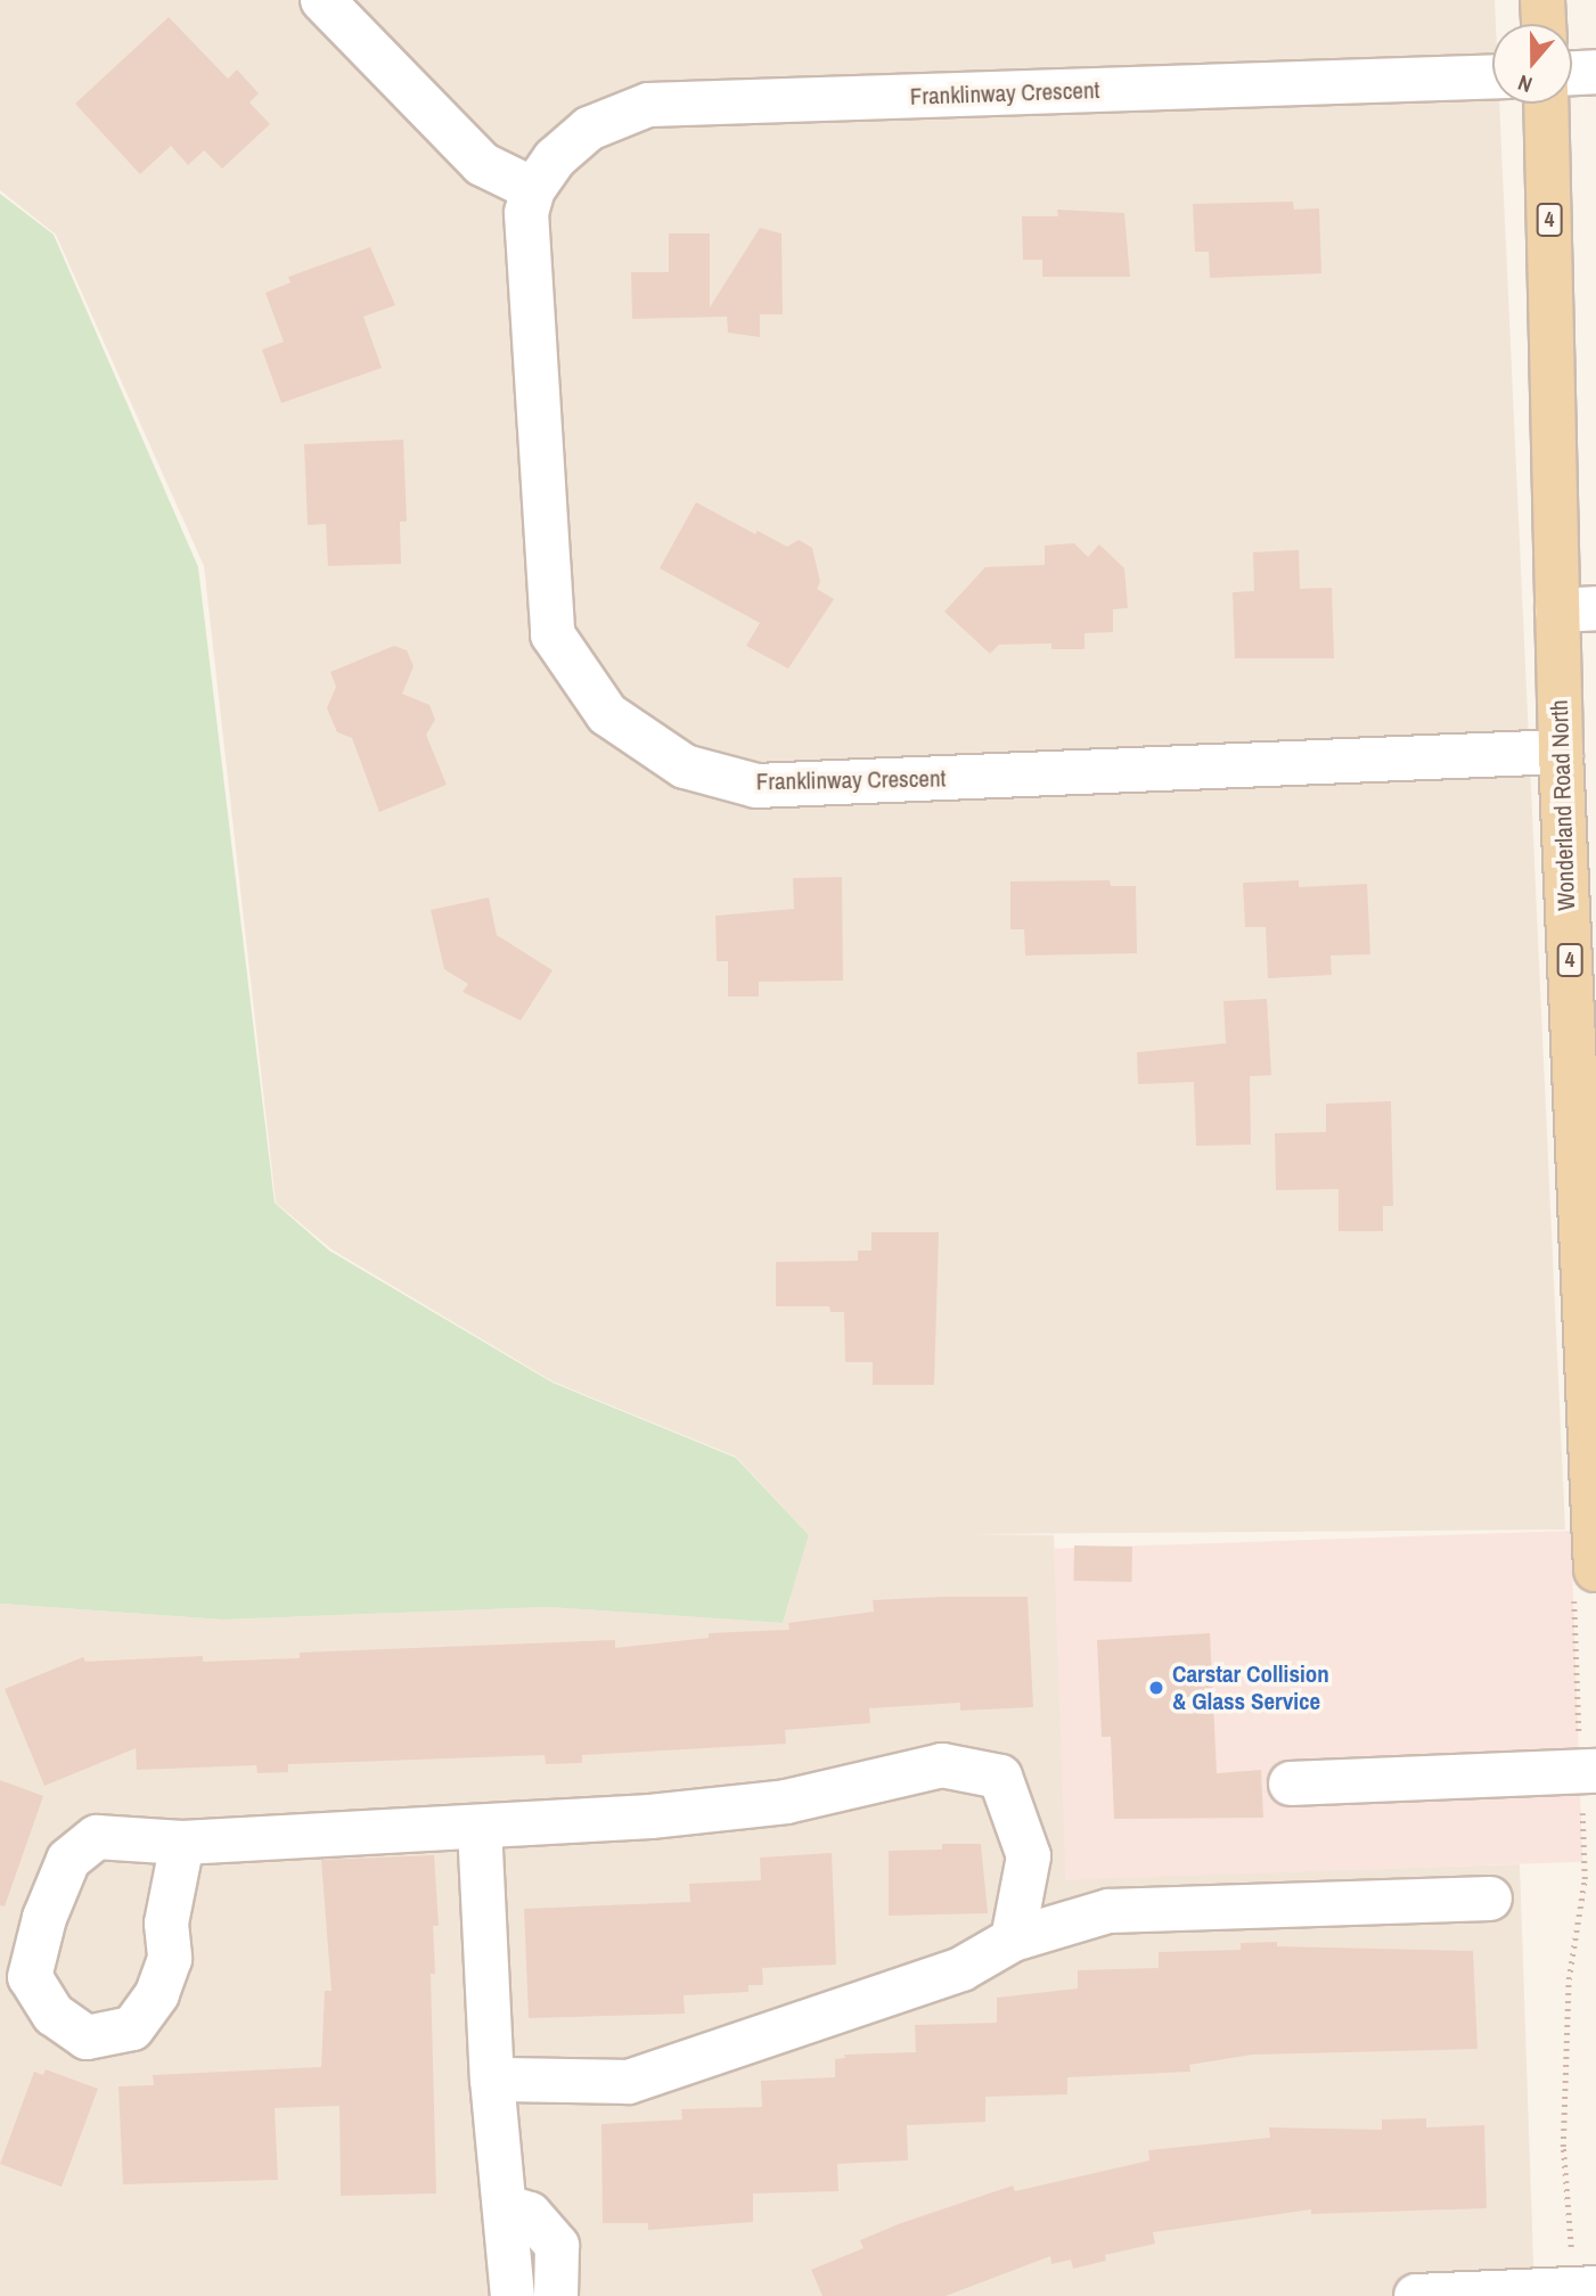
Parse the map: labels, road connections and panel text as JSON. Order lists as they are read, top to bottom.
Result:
{
  "streets": {
    "main road": ["4", "Wonderland Road North"],
    "street": ["Franklinway Crescent"]
  },
  "crossings": [
    ["Franklinway Crescent", "Wonderland Road North"]
  ],
  "places": ["Carstar Collision & Glass Service"],
  "north": "bottom"
}
